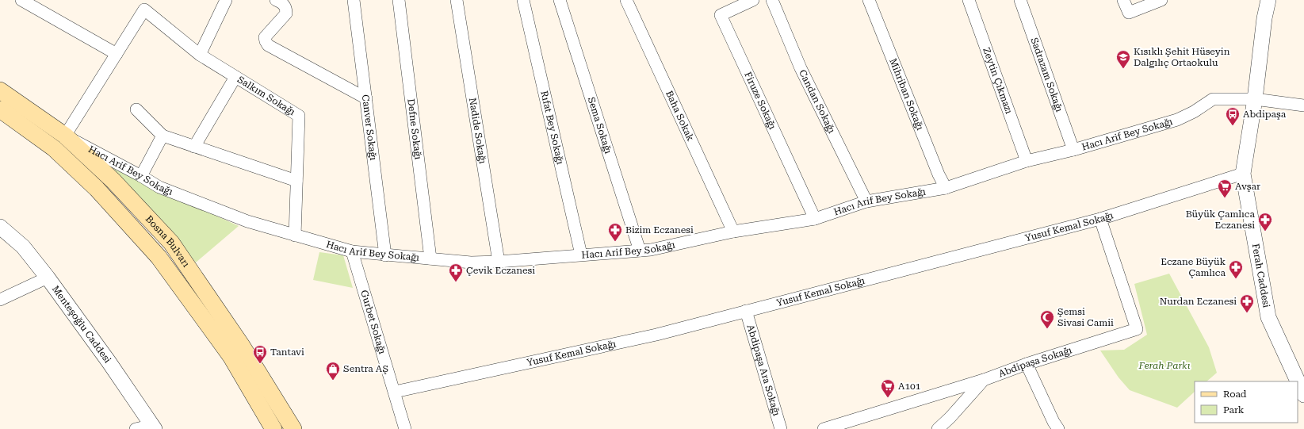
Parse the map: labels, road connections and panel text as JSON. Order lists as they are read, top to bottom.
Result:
{
  "streets": {
    "main road": ["Bosna Bulvarı"],
    "street": [
      "Sadrazam Sokağı",
      "Zeytin Çıkmazı",
      "Mihriban Sokağı",
      "Salkım Sokağı",
      "Firuze Sokağı",
      "Candan Sokağı",
      "Baha Sokak",
      "Sema Sokağı",
      "Rıfat Bey Sokağı",
      "Canver Sokağı",
      "Defne Sokağı",
      "Nadide Sokağı",
      "Hacı Arif Bey Sokağı",
      "Yusuf Kemal Sokağı",
      "Ferah Caddesi",
      "Gurbet Sokağı",
      "Menteşoğlu Caddesi",
      "Abdipaşa Sokağı",
      "Abdipaşa Ara Sokağı"
    ]
  },
  "crossings": [
    ["Sadrazam Sokağı", "Hacı Arif Bey Sokağı"],
    ["Zeytin Çıkmazı", "Hacı Arif Bey Sokağı"],
    ["Mihriban Sokağı", "Hacı Arif Bey Sokağı"],
    ["Salkım Sokağı", "Hacı Arif Bey Sokağı"],
    ["Firuze Sokağı", "Hacı Arif Bey Sokağı"],
    ["Candan Sokağı", "Hacı Arif Bey Sokağı"],
    ["Baha Sokak", "Hacı Arif Bey Sokağı"],
    ["Sema Sokağı", "Hacı Arif Bey Sokağı"],
    ["Rıfat Bey Sokağı", "Hacı Arif Bey Sokağı"],
    ["Canver Sokağı", "Hacı Arif Bey Sokağı"],
    ["Defne Sokağı", "Hacı Arif Bey Sokağı"],
    ["Nadide Sokağı", "Hacı Arif Bey Sokağı"],
    ["Hacı Arif Bey Sokağı", "Bosna Bulvarı"],
    ["Hacı Arif Bey Sokağı", "Ferah Caddesi"],
    ["Hacı Arif Bey Sokağı", "Gurbet Sokağı"],
    ["Yusuf Kemal Sokağı", "Ferah Caddesi"],
    ["Yusuf Kemal Sokağı", "Gurbet Sokağı"],
    ["Yusuf Kemal Sokağı", "Abdipaşa Sokağı"],
    ["Yusuf Kemal Sokağı", "Abdipaşa Ara Sokağı"]
  ],
  "parks": ["Ferah Parkı"],
  "places": {
    "school or university": ["Kısıklı Şehit Hüseyin Dalgılıç Ortaokulu"],
    "bus stop": ["Abdipaşa", "Tantavi"],
    "supermarket": ["Avşar", "A101"],
    "pharmacy": [
      "Büyük Çamlıca Eczanesi",
      "Bizim Eczanesi",
      "Eczane Büyük Çamlıca",
      "Çevik Eczanesi",
      "Nurdan Eczanesi"
    ],
    "mosque": ["Şemsi Sivasi Camii"],
    "shop": ["Sentra AŞ"]
  },
  "legend": ["Road", "Park"]
}
